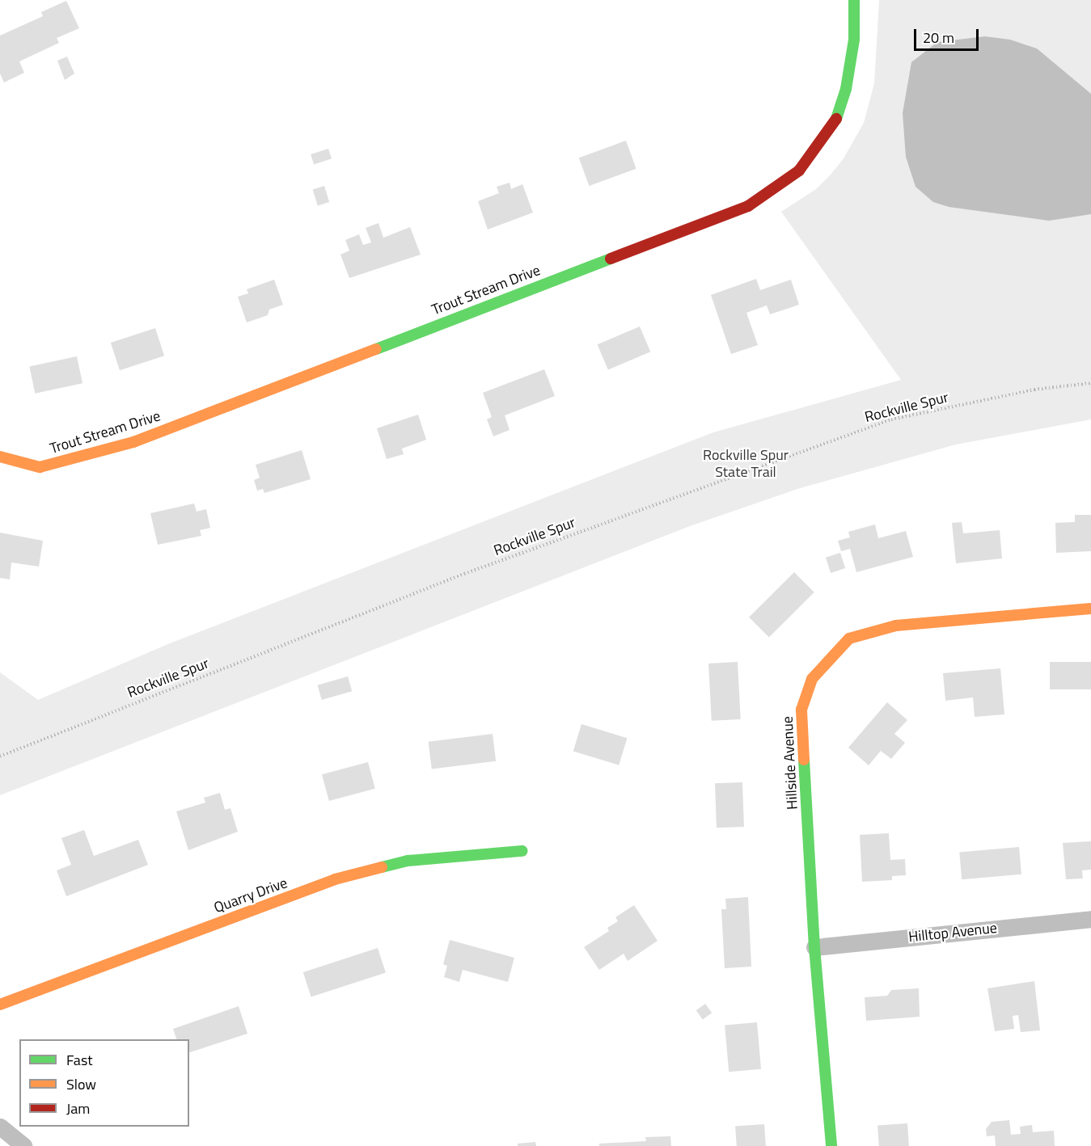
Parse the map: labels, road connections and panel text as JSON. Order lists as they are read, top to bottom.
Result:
{
  "streets": {
    "street": [
      "Trout Stream Drive",
      "Hillside Avenue",
      "Quarry Drive",
      "Hilltop Avenue"
    ],
    "path": ["Rockville Spur"]
  },
  "crossings": [
    ["Hillside Avenue", "Hilltop Avenue"]
  ],
  "parks": ["Rockville Spur State Trail"],
  "legend": ["Fast", "Slow", "Jam"],
  "scale_bar": "20 m"
}
